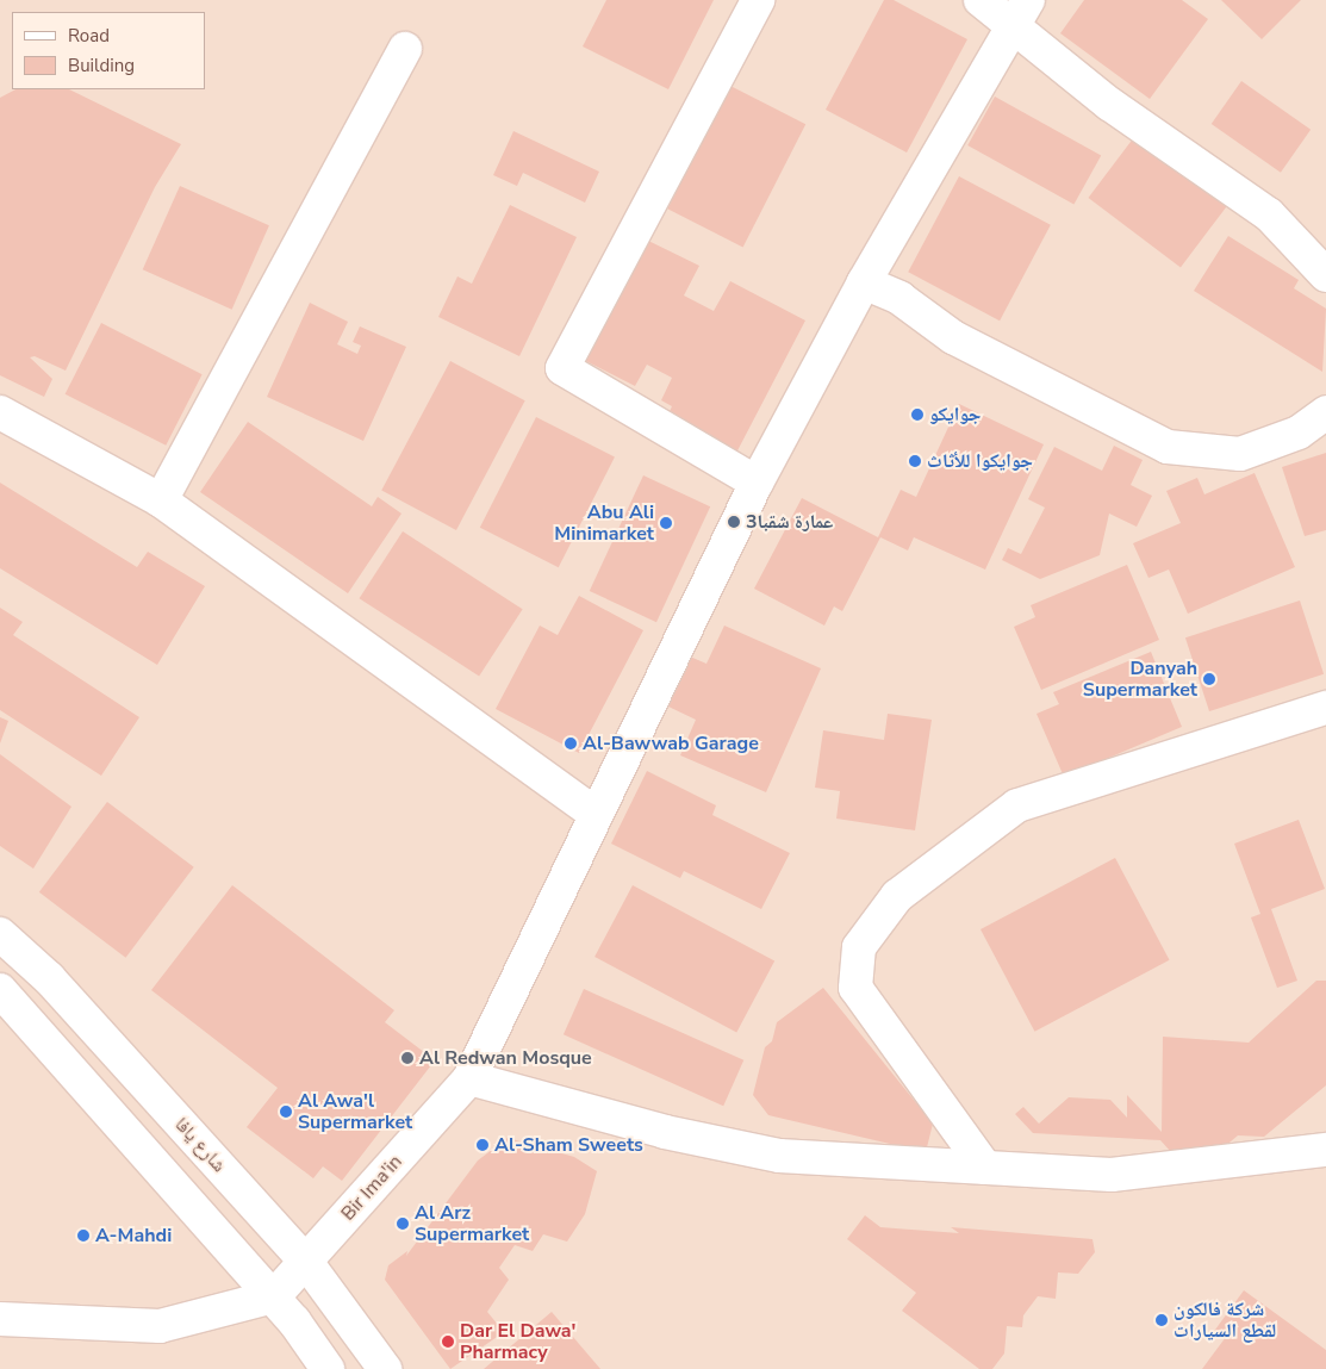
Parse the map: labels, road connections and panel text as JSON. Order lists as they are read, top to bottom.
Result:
{
  "streets": {
    "street": ["شارع يافا", "Bir Ima'in"]
  },
  "crossings": [
    ["شارع يافا", "Bir Ima'in"]
  ],
  "places": [
    "جوايكو",
    "جوايكوا للأثاث",
    "عمارة شقبا3",
    "Abu Ali Minimarket",
    "Danyah Supermarket",
    "Al-Bawwab Garage",
    "Al Redwan Mosque",
    "Al Awa'l Supermarket",
    "Al-Sham Sweets",
    "Al Arz Supermarket",
    "A-Mahdi",
    "شركة فالكون لقطع السيارات",
    "Dar El Dawa' Pharmacy"
  ],
  "legend": ["Road", "Building"]
}
